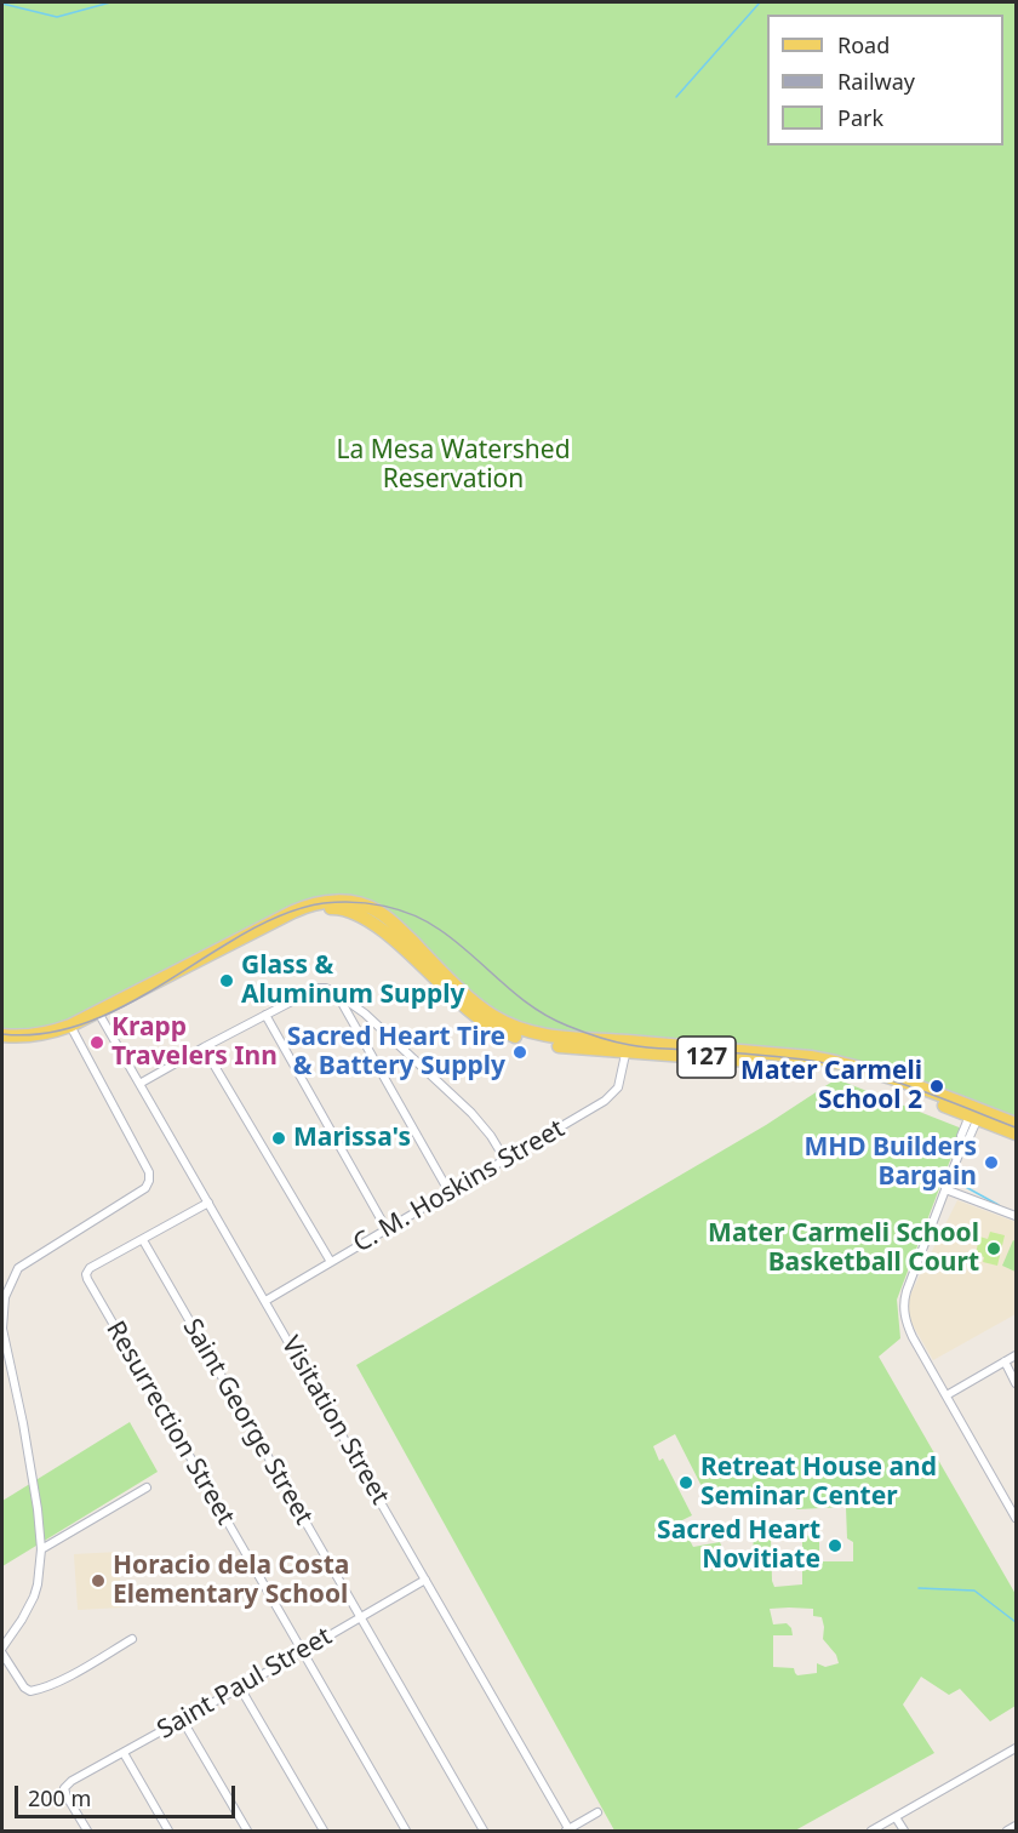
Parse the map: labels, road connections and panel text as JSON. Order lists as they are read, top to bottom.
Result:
{
  "streets": {
    "main road": ["127"],
    "street": [
      "C. M. Hoskins Street",
      "Visitation Street",
      "Saint George Street",
      "Resurrection Street",
      "Saint Paul Street"
    ]
  },
  "crossings": [
    ["127", "C. M. Hoskins Street"],
    ["127", "Visitation Street"],
    ["C. M. Hoskins Street", "Visitation Street"],
    ["Visitation Street", "Saint Paul Street"],
    ["Saint George Street", "Resurrection Street"],
    ["Saint George Street", "Saint Paul Street"],
    ["Resurrection Street", "Saint Paul Street"]
  ],
  "parks": ["La Mesa Watershed Reservation"],
  "places": [
    "Glass & Aluminum Supply",
    "Krapp Travelers Inn",
    "Sacred Heart Tire & Battery Supply",
    "Mater Carmeli School 2",
    "Marissa's",
    "MHD Builders Bargain",
    "Mater Carmeli School Basketball Court",
    "Retreat House and Seminar Center",
    "Sacred Heart Novitiate",
    "Horacio dela Costa Elementary School"
  ],
  "legend": ["Road", "Railway", "Park"],
  "scale_bar": "200 m"
}
